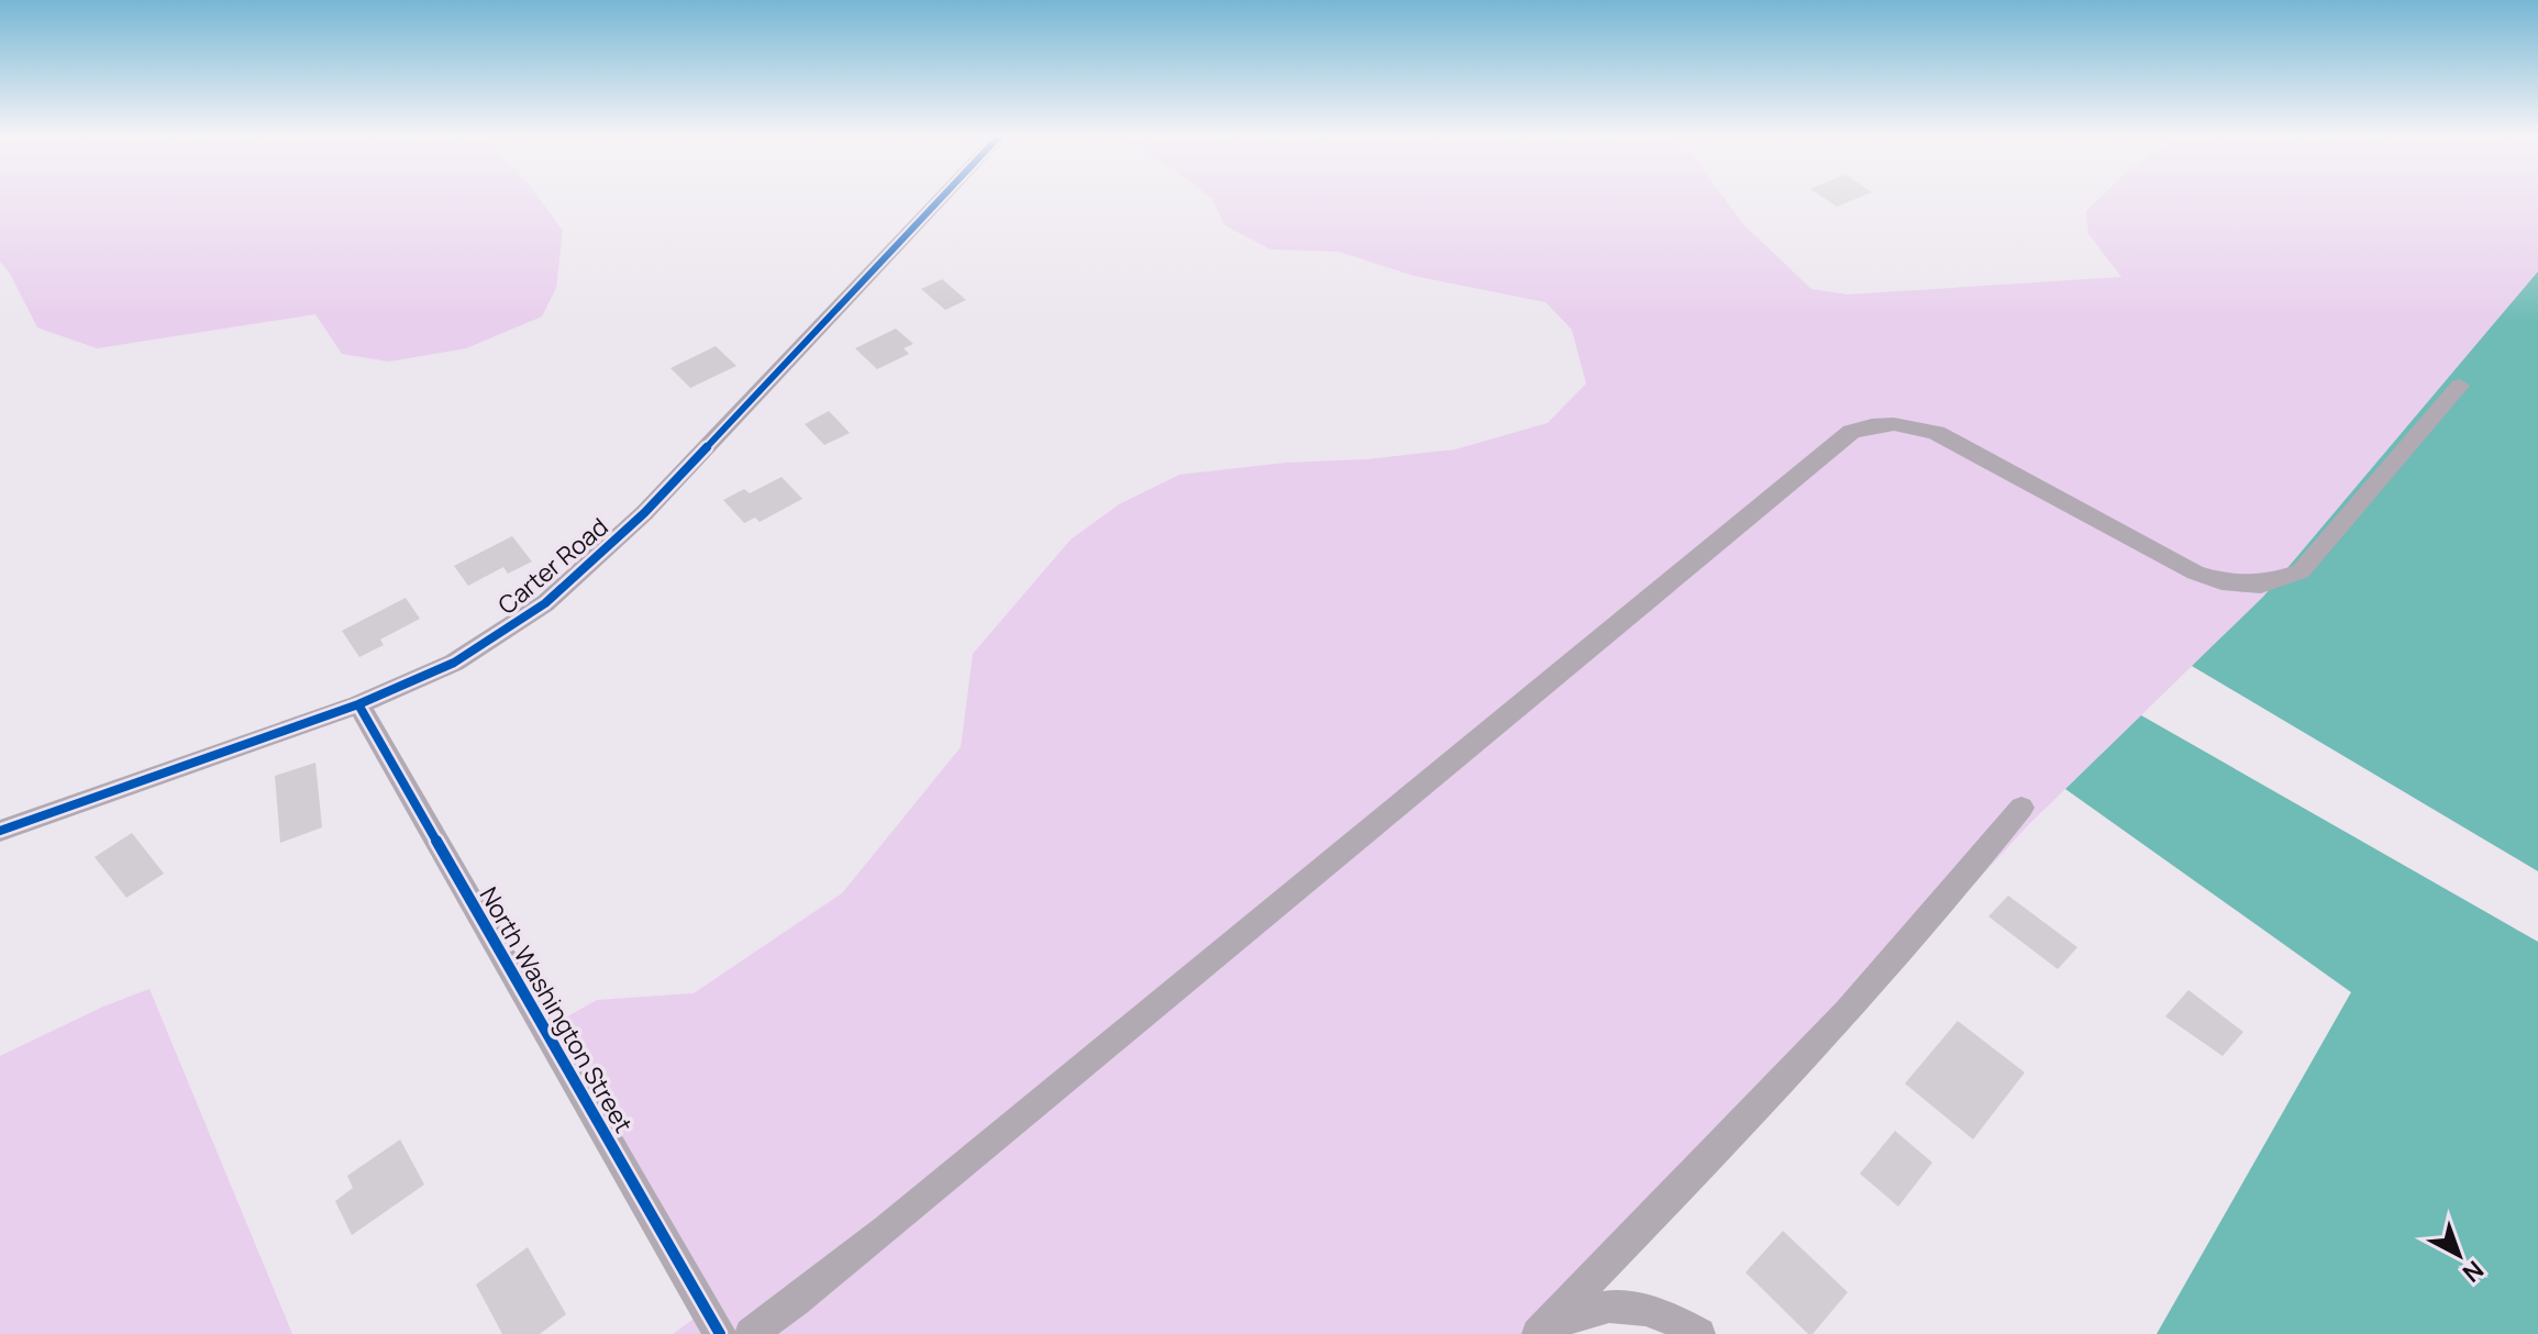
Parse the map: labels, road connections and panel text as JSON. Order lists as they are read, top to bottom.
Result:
{
  "streets": {
    "street": ["Carter Road", "North Washington Street"]
  },
  "crossings": [
    ["Carter Road", "North Washington Street"]
  ],
  "north": "bottom right"
}
